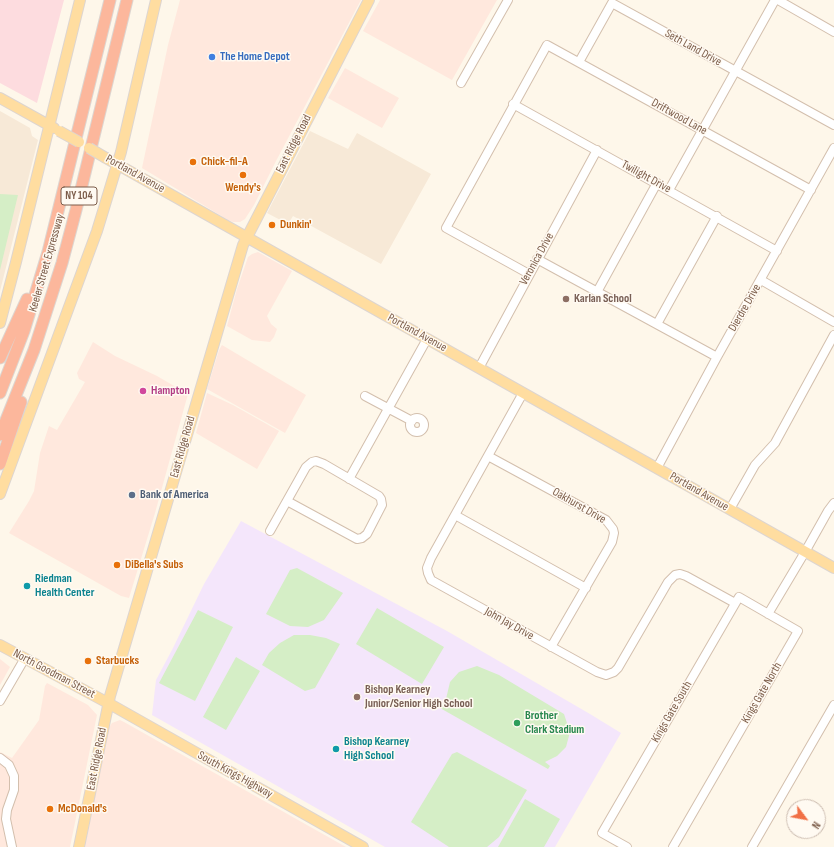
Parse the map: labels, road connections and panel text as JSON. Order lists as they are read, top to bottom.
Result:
{
  "streets": {
    "highway": ["NY 104", "Keeler Street Expressway"],
    "main road": [
      "East Ridge Road",
      "Portland Avenue",
      "North Goodman Street",
      "South Kings Highway"
    ],
    "street": [
      "Seth Land Drive",
      "Driftwood Lane",
      "Twilight Drive",
      "Veronica Drive",
      "Dierdre Drive",
      "Oakhurst Drive",
      "John Jay Drive",
      "Kings Gate North",
      "Kings Gate South"
    ]
  },
  "crossings": [
    ["Seth Land Drive", "Driftwood Lane"],
    ["Driftwood Lane", "Twilight Drive"],
    ["Driftwood Lane", "Dierdre Drive"],
    ["East Ridge Road", "Portland Avenue"],
    ["East Ridge Road", "North Goodman Street"],
    ["East Ridge Road", "South Kings Highway"],
    ["Portland Avenue", "Veronica Drive"],
    ["Portland Avenue", "Dierdre Drive"],
    ["Portland Avenue", "John Jay Drive"],
    ["Twilight Drive", "Veronica Drive"],
    ["Twilight Drive", "Dierdre Drive"],
    ["Oakhurst Drive", "John Jay Drive"],
    ["John Jay Drive", "Kings Gate South"],
    ["North Goodman Street", "South Kings Highway"]
  ],
  "places": [
    "The Home Depot",
    "Chick-fil-A",
    "Wendy's",
    "Dunkin'",
    "Karlan School",
    "Hampton",
    "Bank of America",
    "DiBella's Subs",
    "Riedman Health Center",
    "Starbucks",
    "Bishop Kearney Junior/Senior High School",
    "Brother Clark Stadium",
    "Bishop Kearney High School",
    "McDonald's"
  ],
  "north": "bottom right"
}
